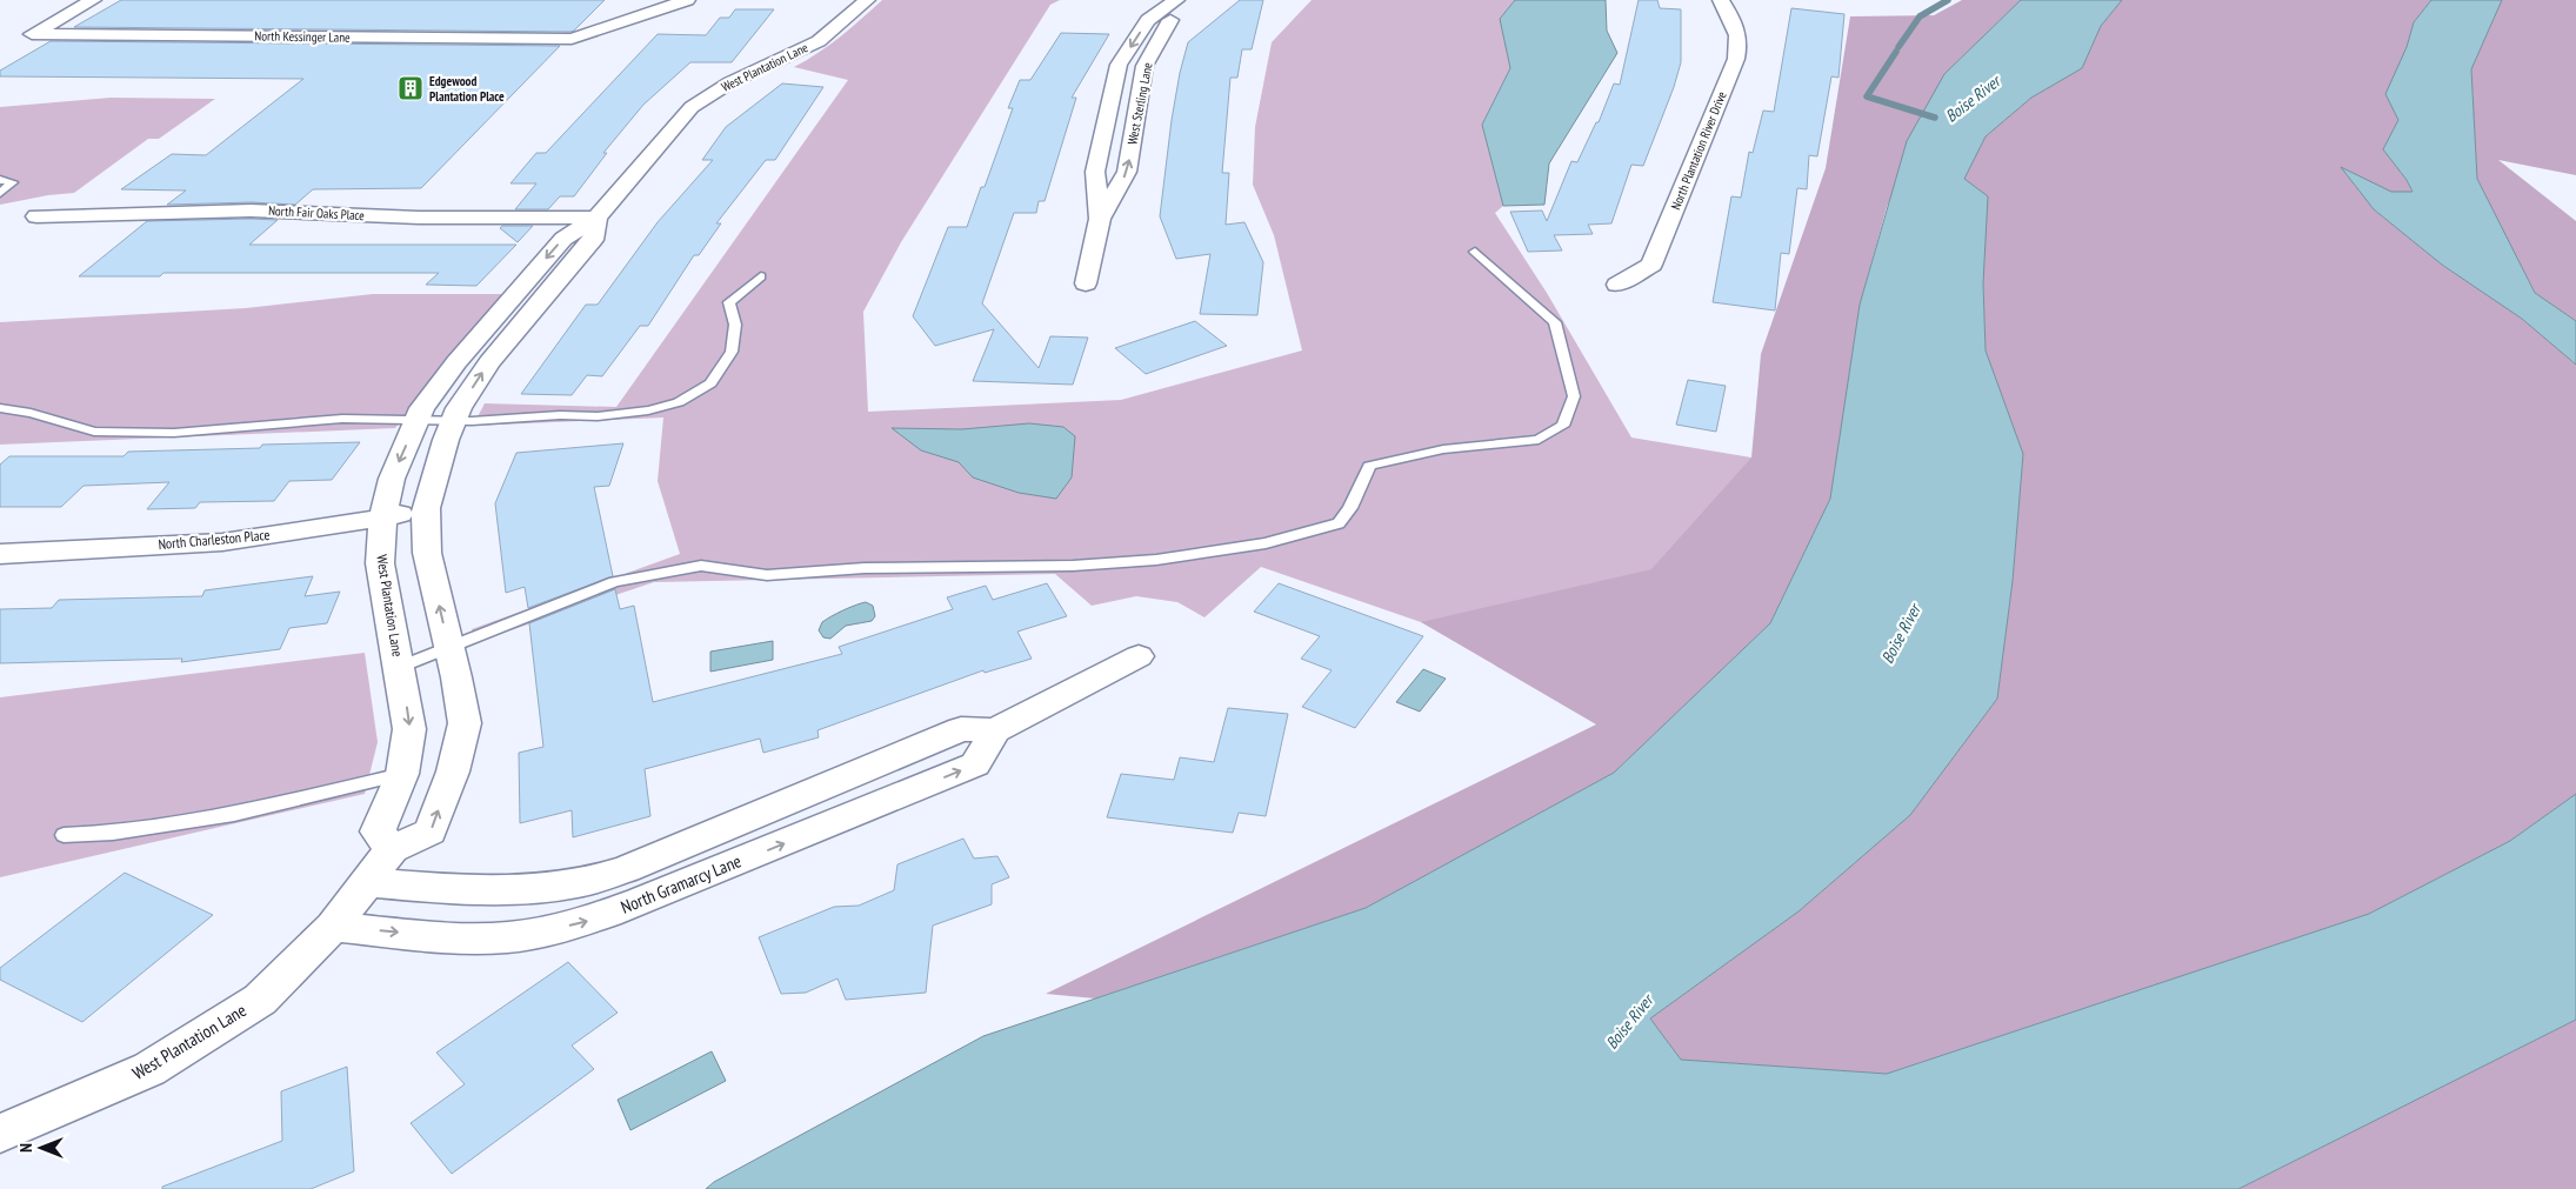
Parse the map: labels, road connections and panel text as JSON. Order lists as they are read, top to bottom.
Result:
{
  "streets": {
    "street": [
      "North Kessinger Lane",
      "West Plantation Lane",
      "West Sterling Lane",
      "North Plantation River Drive",
      "North Fair Oaks Place",
      "North Charleston Place",
      "North Gramarcy Lane"
    ]
  },
  "crossings": [
    ["West Plantation Lane", "North Fair Oaks Place"],
    ["West Plantation Lane", "North Charleston Place"],
    ["West Plantation Lane", "North Gramarcy Lane"]
  ],
  "water": ["Boise River"],
  "places": {
    "building": ["Edgewood Plantation Place"]
  },
  "north": "left"
}
